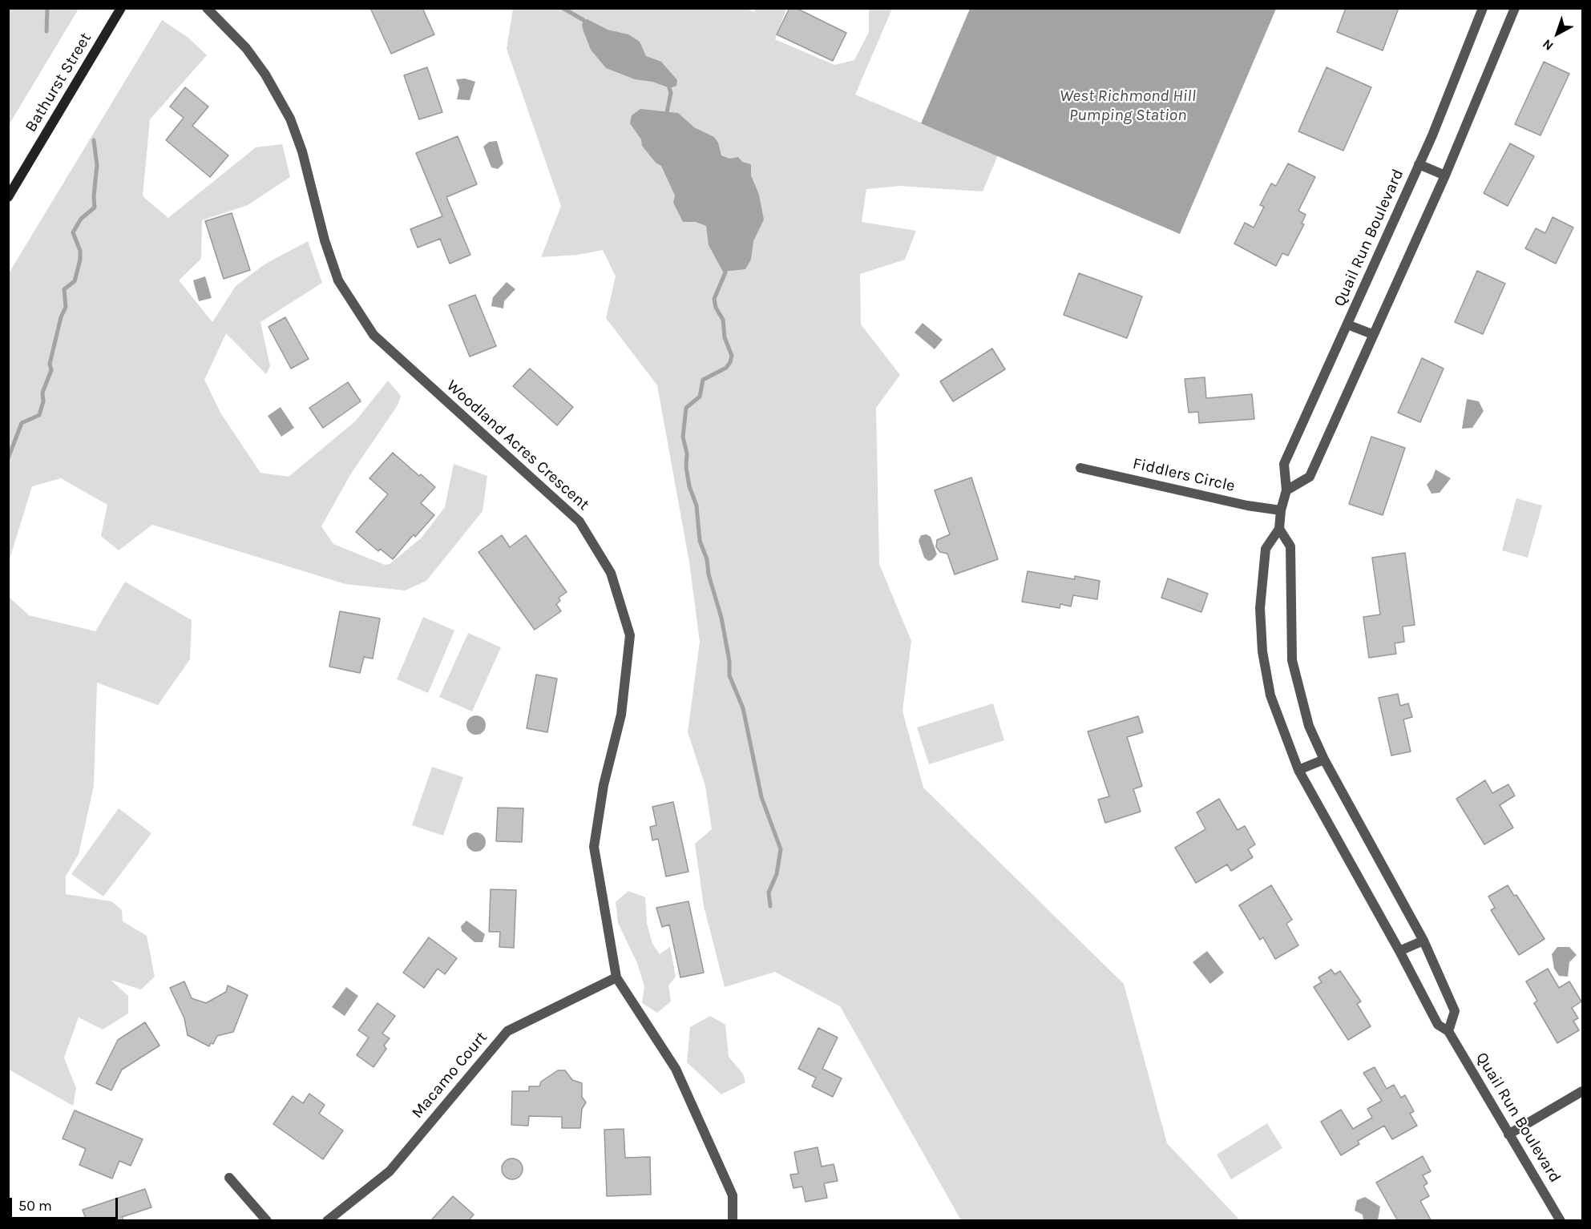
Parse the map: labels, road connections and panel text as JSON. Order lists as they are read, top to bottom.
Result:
{
  "streets": {
    "main road": ["Bathurst Street"],
    "street": [
      "Quail Run Boulevard",
      "Woodland Acres Crescent",
      "Fiddlers Circle",
      "Macamo Court"
    ]
  },
  "crossings": [
    ["Quail Run Boulevard", "Fiddlers Circle"],
    ["Woodland Acres Crescent", "Macamo Court"]
  ],
  "water": ["West Richmond Hill Pumping Station"],
  "scale_bar": "50 m",
  "north": "bottom left"
}
